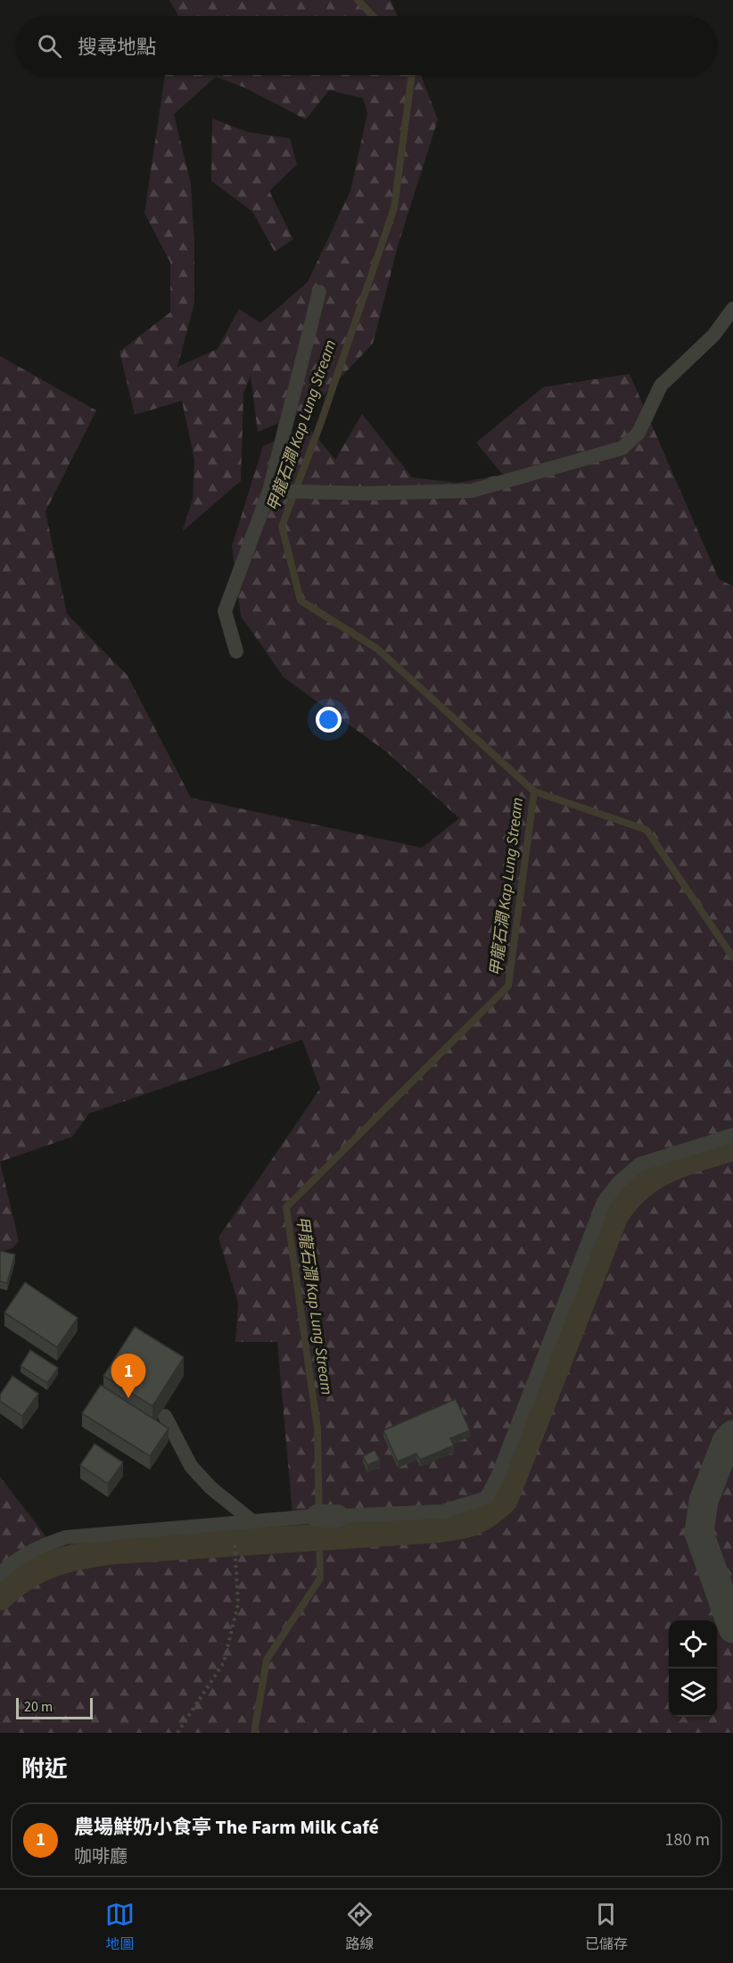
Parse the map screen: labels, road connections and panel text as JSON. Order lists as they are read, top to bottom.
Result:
{
  "water": ["甲龍石澗 Kap Lung Stream"],
  "scale_bar": "20 m",
  "page": {
    "search": "搜尋地點",
    "pins": "1",
    "scale": "20 m",
    "heading": "附近",
    "list": [
      {
        "mark": "1",
        "name": "農場鮮奶小食亭 The Farm Milk Café",
        "note": "咖啡廳",
        "value": "180 m"
      }
    ],
    "nav": ["地圖", "路線", "已儲存"]
  }
}
